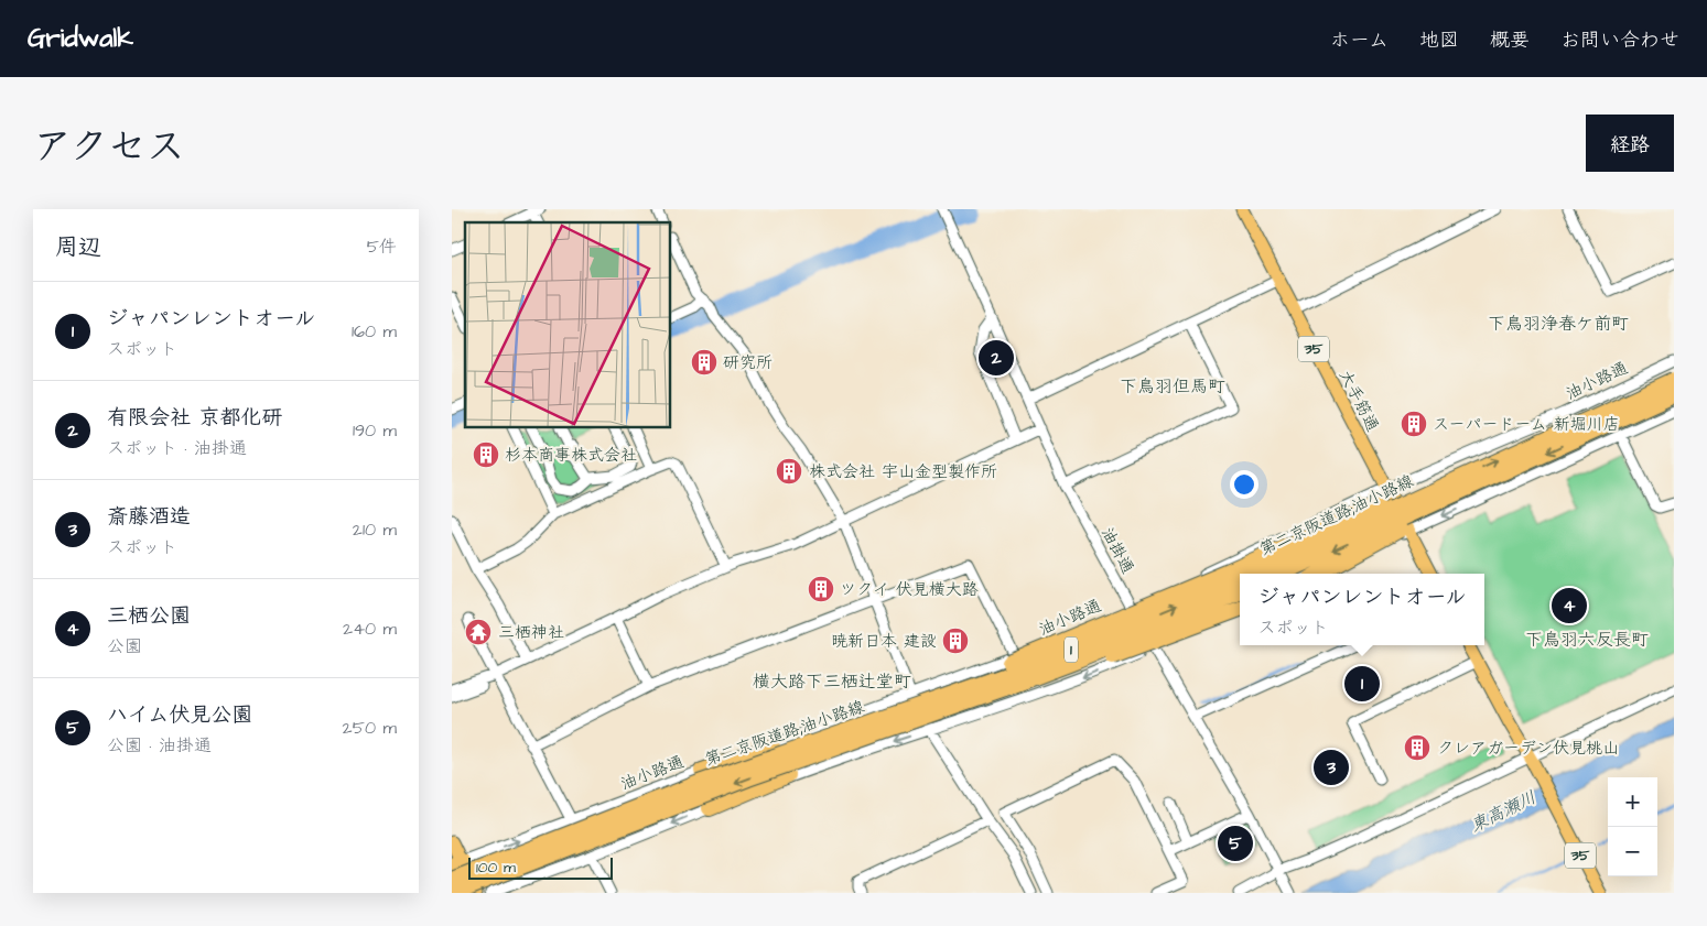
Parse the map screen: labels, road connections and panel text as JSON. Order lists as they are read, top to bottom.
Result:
{
  "streets": {
    "highway": ["第二京阪道路;油小路線", "1"],
    "main road": ["35", "大手筋通"],
    "street": ["油小路通", "油掛通"]
  },
  "crossings": [
    ["油小路通", "大手筋通"],
    ["油小路通", "油掛通"]
  ],
  "districts": [
    "下鳥羽浄春ケ前町",
    "下鳥羽但馬町",
    "下鳥羽六反長町",
    "横大路下三栖辻堂町"
  ],
  "water": ["東高瀬川"],
  "places": {
    "building": [
      "研究所",
      "スーパードーム 新堀川店",
      "杉本商事株式会社",
      "株式会社 宇山金型製作所",
      "ツクイ 伏見横大路",
      "暁新日本 建設",
      "クレアガーデン伏見桃山"
    ],
    "temple": ["三栖神社"]
  },
  "scale_bar": "100 m",
  "page": {
    "header": "Gridwalk",
    "nav": [
      "ホーム",
      "地図",
      "概要",
      "お問い合わせ"
    ],
    "title": "アクセス",
    "buttons": "経路",
    "heading": ["周辺", "5件"],
    "list": [
      {
        "mark": "1",
        "name": "ジャパンレントオール",
        "note": "スポット",
        "value": "160 m"
      },
      {
        "mark": "2",
        "name": "有限会社 京都化研",
        "note": "スポット · 油掛通",
        "value": "190 m"
      },
      {
        "mark": "3",
        "name": "斎藤酒造",
        "note": "スポット",
        "value": "210 m"
      },
      {
        "mark": "4",
        "name": "三栖公園",
        "note": "公園",
        "value": "240 m"
      },
      {
        "mark": "5",
        "name": "ハイム伏見公園",
        "note": "公園 · 油掛通",
        "value": "250 m"
      }
    ],
    "pins": [
      "2",
      "4",
      "1",
      "3",
      "5"
    ],
    "popup": ["ジャパンレントオール", "スポット"],
    "map_buttons": ["+", "−"],
    "scale": "100 m"
  }
}
